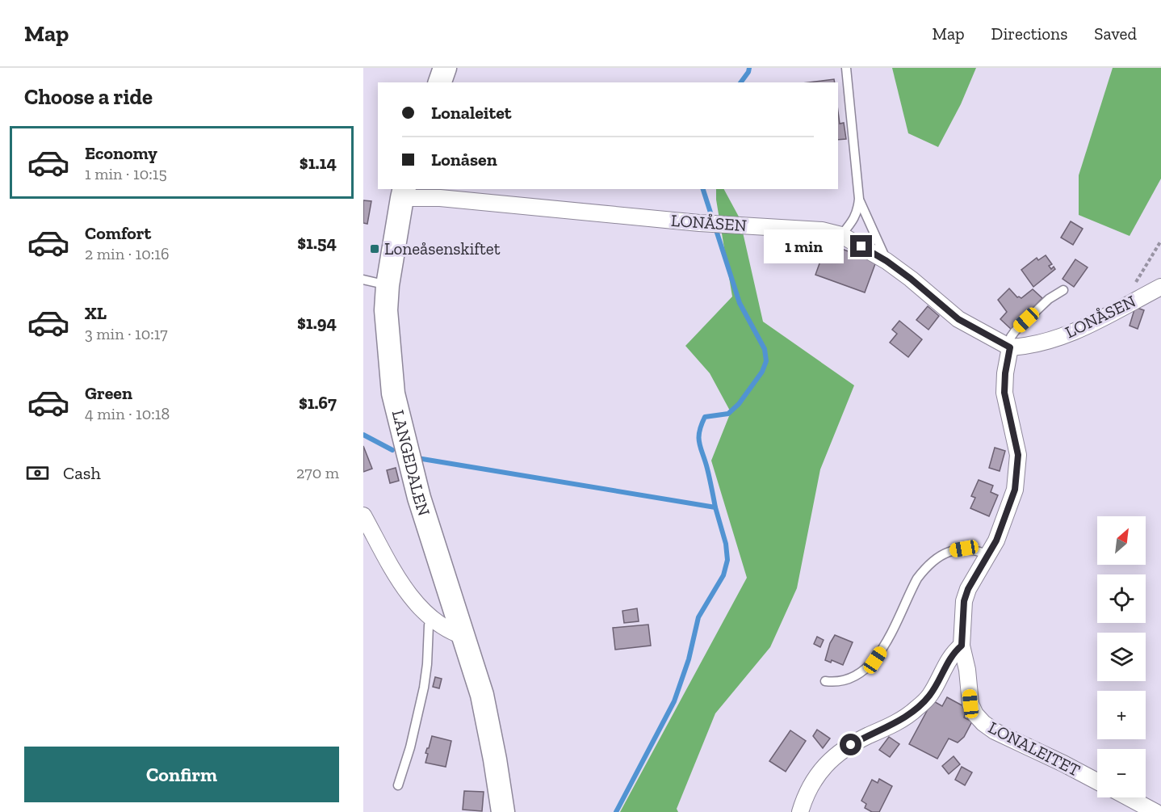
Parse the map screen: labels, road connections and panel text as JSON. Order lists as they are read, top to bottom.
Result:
{
  "streets": {
    "main road": ["LANGEDALEN"],
    "street": ["LONÅSEN", "LONALEITET"]
  },
  "crossings": [
    ["LONÅSEN", "LANGEDALEN"],
    ["LONÅSEN", "LONALEITET"]
  ],
  "places": {
    "transit": ["Loneåsenskiftet"]
  },
  "north": "top right",
  "page": {
    "header": "Map",
    "nav": ["Map", "Directions", "Saved"],
    "heading": "Choose a ride",
    "banner": ["Lonaleitet", "Lonåsen"],
    "list": [
      {
        "name": "Economy",
        "note": "1 min · 10:15",
        "value": "$1.14"
      },
      {
        "name": "Comfort",
        "note": "2 min · 10:16",
        "value": "$1.54"
      },
      {
        "name": "XL",
        "note": "3 min · 10:17",
        "value": "$1.94"
      },
      {
        "name": "Green",
        "note": "4 min · 10:18",
        "value": "$1.67"
      }
    ],
    "bubble": "1 min",
    "pay": ["Cash", "270 m"],
    "map_buttons": ["+", "−"],
    "buttons": "Confirm"
  }
}
